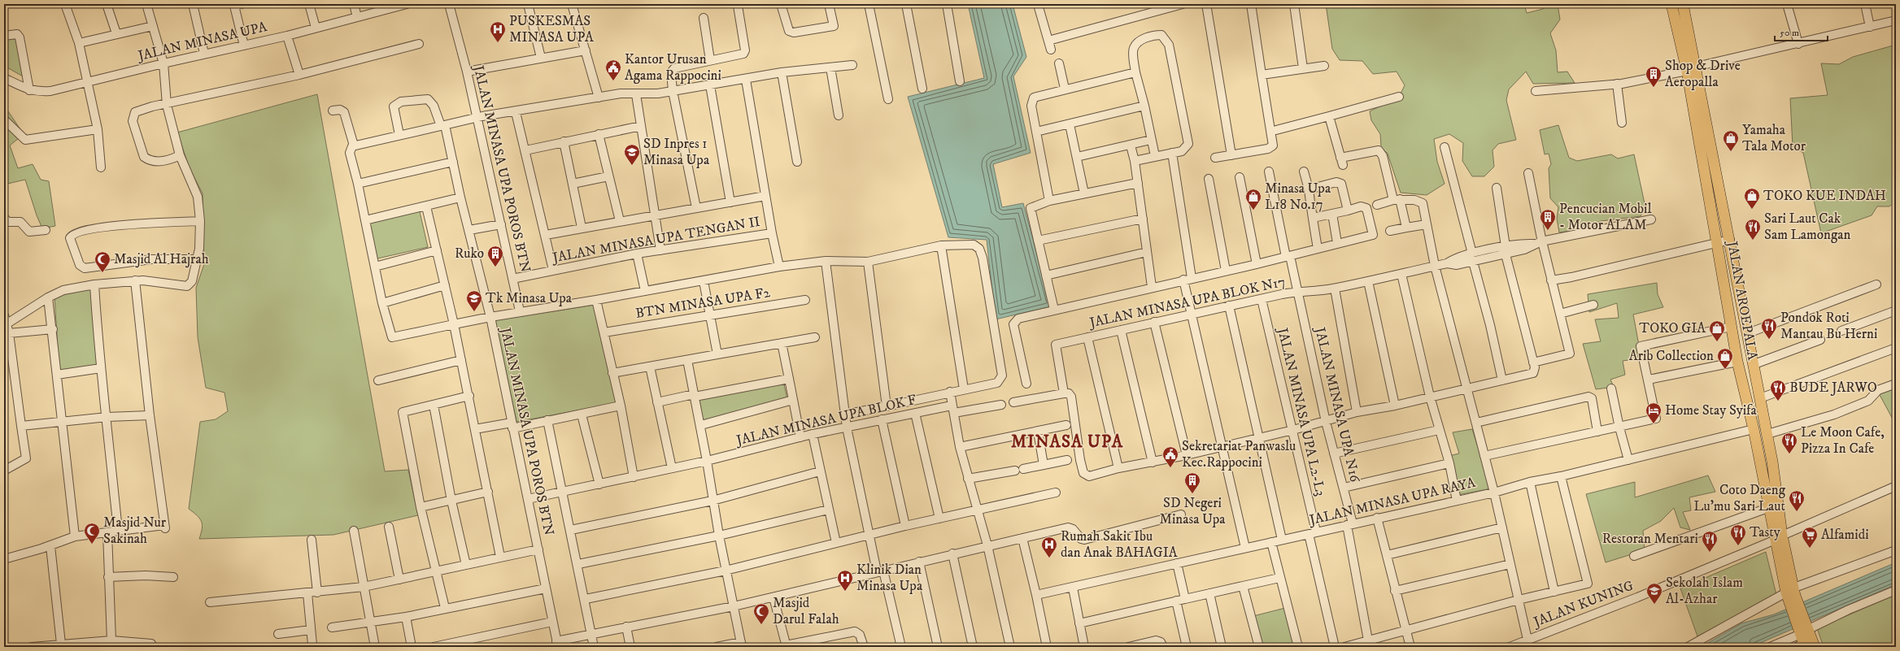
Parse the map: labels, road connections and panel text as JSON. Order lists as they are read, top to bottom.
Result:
{
  "streets": {
    "main road": ["JALAN AROEPALA"],
    "street": [
      "JALAN MINASA UPA",
      "JALAN MINASA UPA POROS BTN",
      "JALAN MINASA UPA TENGAN II",
      "JALAN MINASA UPA BLOK N17",
      "BTN MINASA UPA F2",
      "JALAN MINASA UPA N16",
      "JALAN MINASA UPA L2-L3",
      "JALAN MINASA UPA BLOK F",
      "JALAN MINASA UPA RAYA",
      "JALAN KUNING"
    ]
  },
  "crossings": [
    ["JALAN MINASA UPA POROS BTN", "JALAN MINASA UPA TENGAN II"],
    ["JALAN MINASA UPA POROS BTN", "JALAN MINASA UPA BLOK F"],
    ["JALAN AROEPALA", "JALAN MINASA UPA RAYA"],
    ["JALAN AROEPALA", "JALAN KUNING"],
    ["JALAN MINASA UPA BLOK N17", "JALAN MINASA UPA N16"],
    ["JALAN MINASA UPA BLOK N17", "JALAN MINASA UPA L2-L3"],
    ["JALAN MINASA UPA N16", "JALAN MINASA UPA RAYA"],
    ["JALAN MINASA UPA L2-L3", "JALAN MINASA UPA RAYA"]
  ],
  "districts": ["MINASA UPA"],
  "places": {
    "hospital": ["PUSKESMAS MINASA UPA", "Rumah Sakit Ibu dan Anak BAHAGIA", "Klinik Dian Minasa Upa"],
    "public building": ["Kantor Urusan Agama Rappocini", "Sekretariat Panwaslu Kec.Rappocini"],
    "building": [
      "Shop & Drive Aeropalla",
      "Pencucian Mobil - Motor ALAM",
      "Ruko",
      "SD Negeri Minasa Upa"
    ],
    "shop": [
      "Yamaha Tala Motor",
      "TOKO KUE INDAH",
      "Minasa Upa L18 No.17",
      "TOKO GIA",
      "Arib Collection"
    ],
    "school or university": ["SD Inpres 1 Minasa Upa", "Tk Minasa Upa", "Sekolah Islam Al-Azhar"],
    "restaurant": [
      "Sari Laut Cak Sam Lamongan",
      "Pondok Roti Mantau Bu Herni",
      "BUDE JARWO",
      "Le Moon Cafe, Pizza In Cafe",
      "Coto Daeng Lu'mu Sari Laut",
      "Tasty",
      "Restoran Mentari"
    ],
    "mosque": ["Masjid Al Hajrah", "Masjid Nur Sakinah", "Masjid Darul Falah"],
    "hotel": ["Home Stay Syifa"],
    "supermarket": ["Alfamidi"]
  },
  "scale_bar": "50 m"
}
